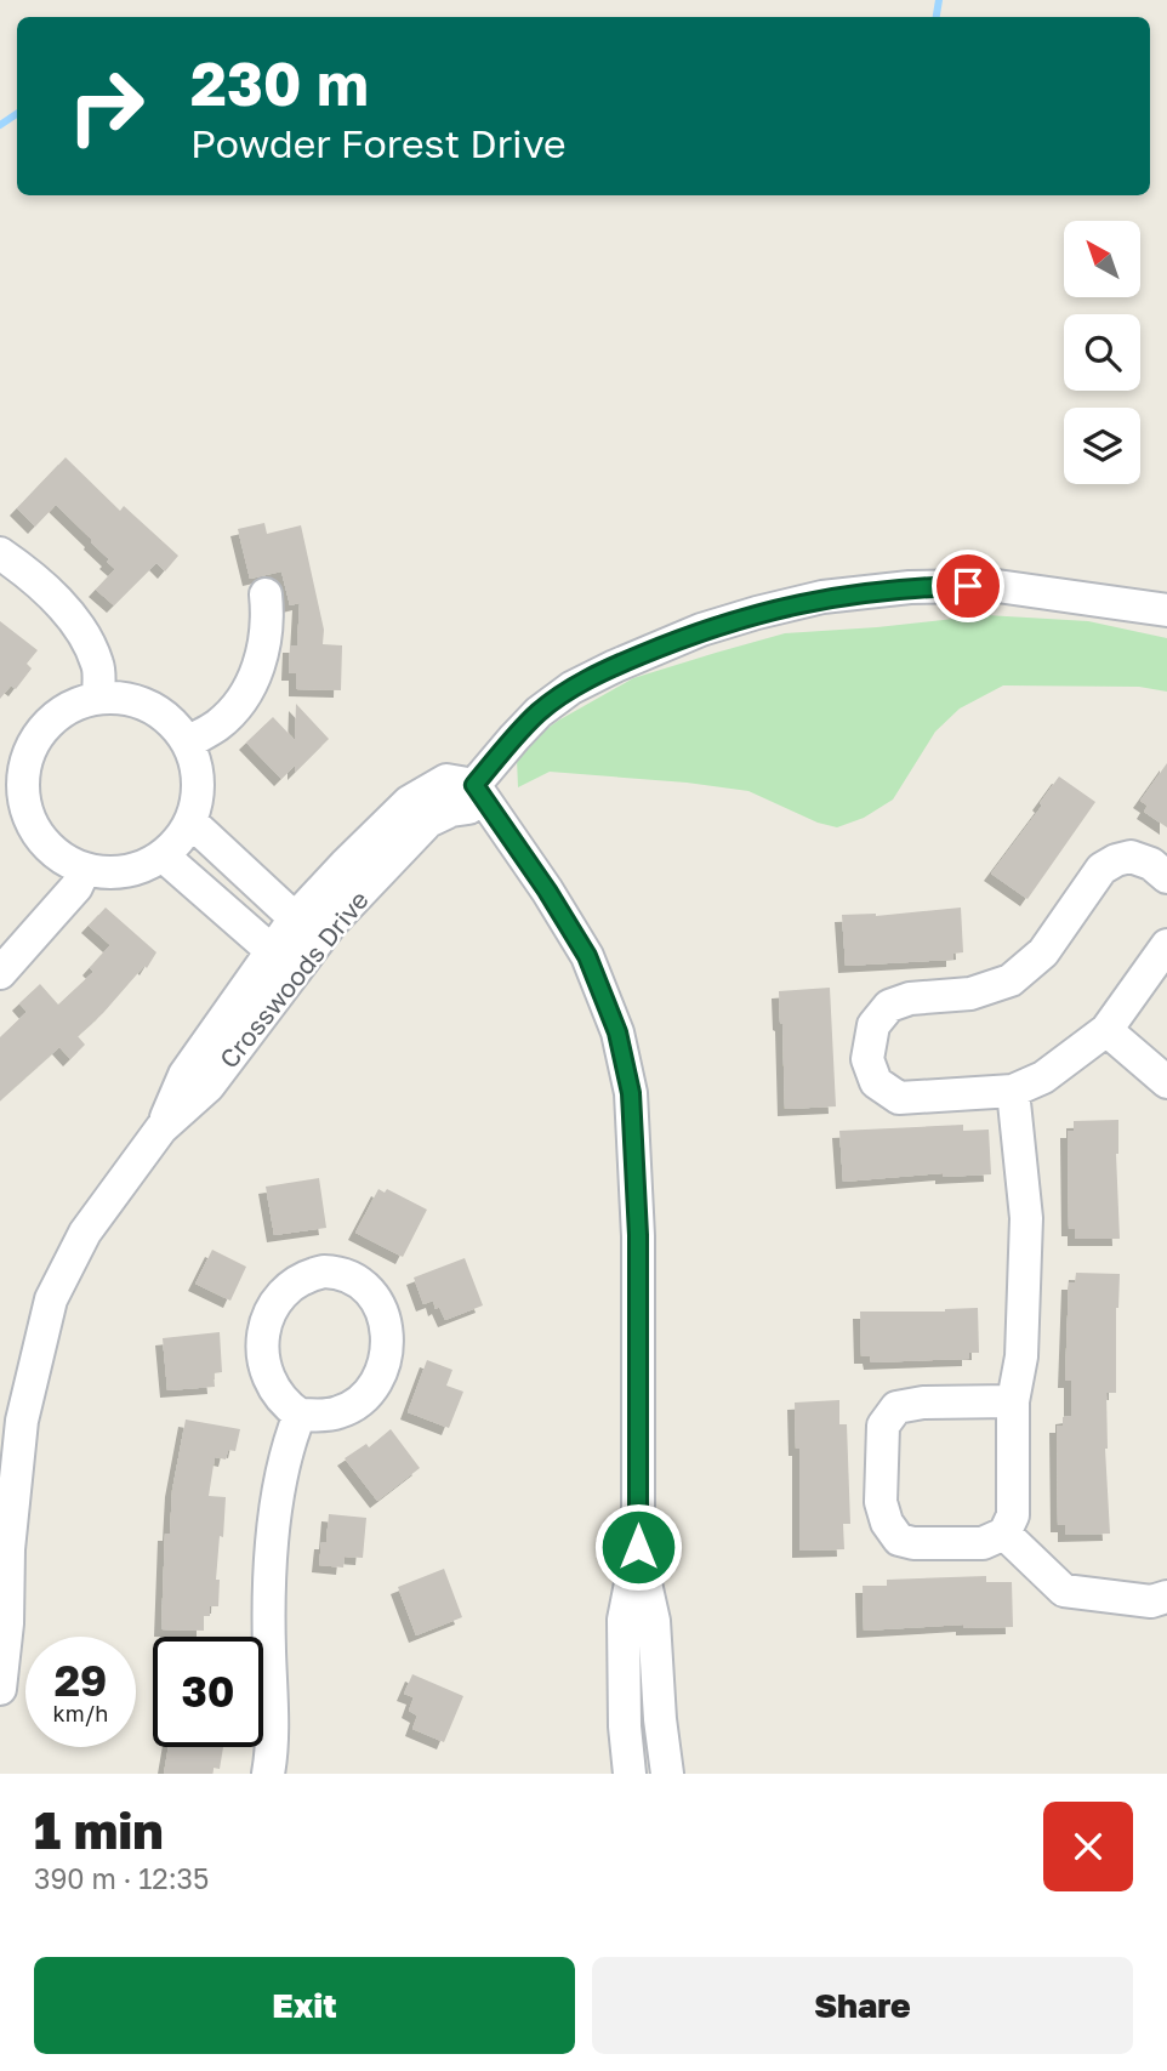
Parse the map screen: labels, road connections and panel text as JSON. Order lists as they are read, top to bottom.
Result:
{
  "streets": {
    "street": ["Crosswoods Drive"]
  },
  "north": "top left",
  "page": {
    "turn": ["230 m", "Powder Forest Drive"],
    "speed": "29 km/h",
    "limit": "30",
    "heading": ["1 min", "390 m · 12:35"],
    "buttons": ["Exit", "Share"]
  }
}
